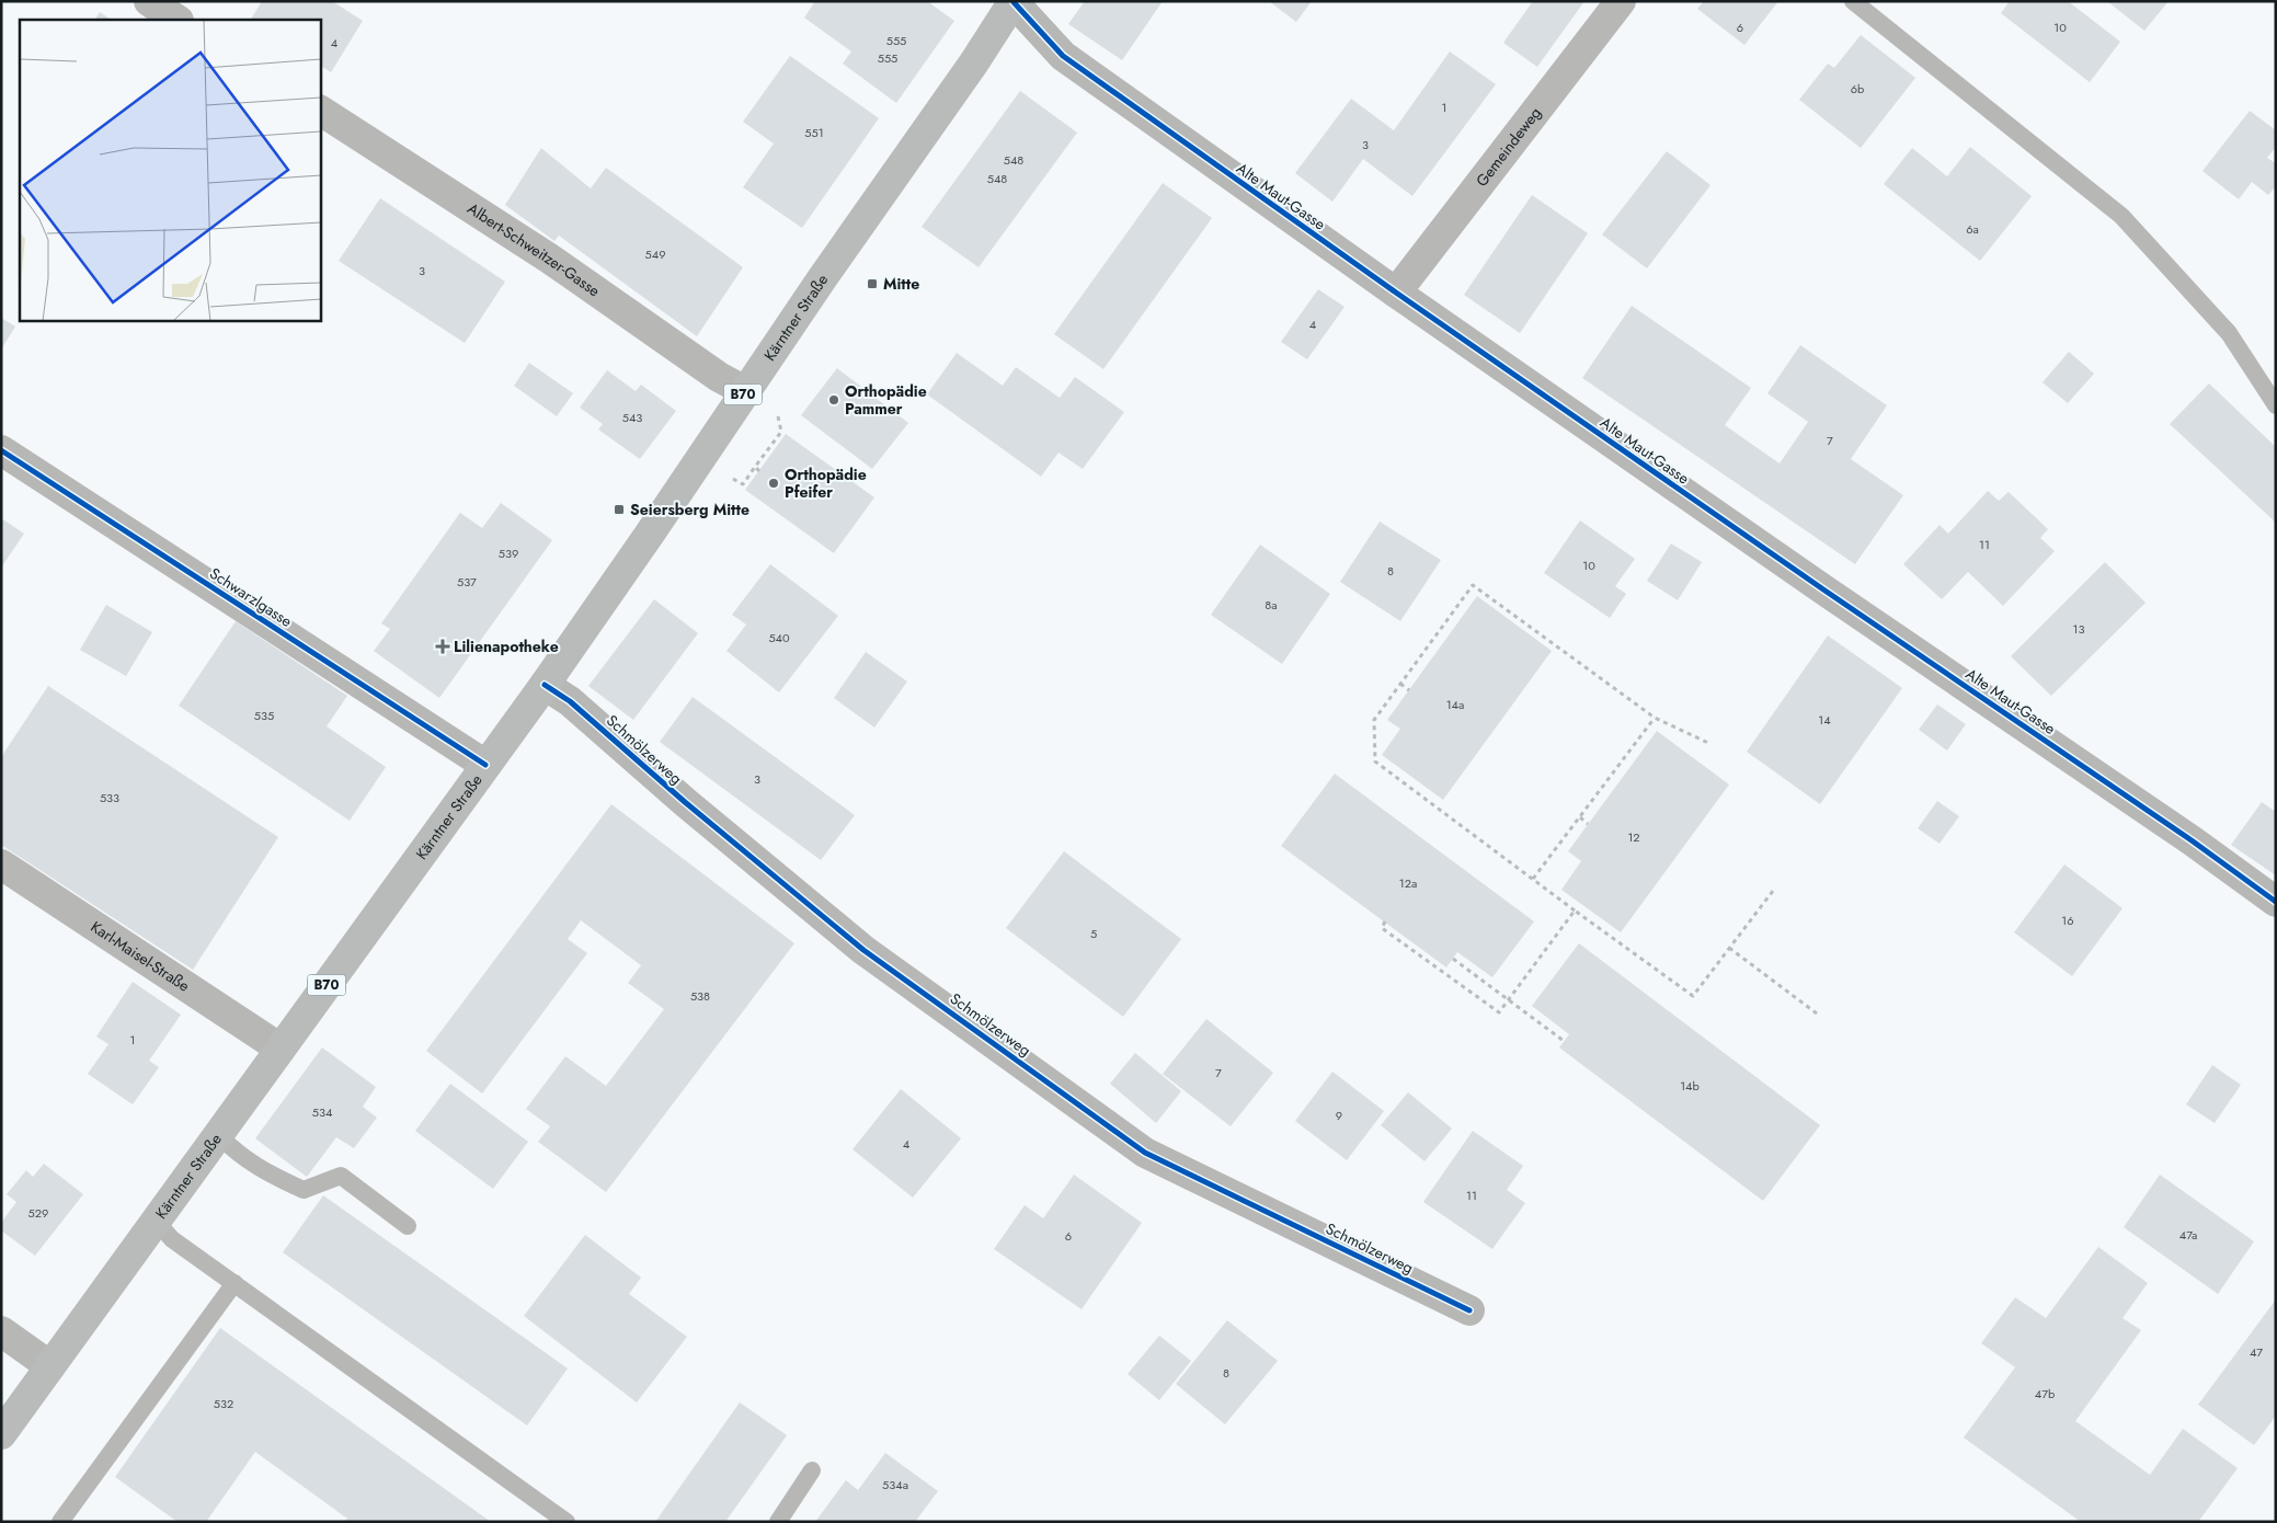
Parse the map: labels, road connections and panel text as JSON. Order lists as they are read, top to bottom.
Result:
{
  "streets": {
    "main road": ["Kärntner Straße", "B70"],
    "street": [
      "Gemeindeweg",
      "Alte Maut-Gasse",
      "Albert-Schweitzer-Gasse",
      "Schwarzlgasse",
      "Schmölzerweg",
      "Karl-Maisel-Straße"
    ]
  },
  "crossings": [
    ["Gemeindeweg", "Alte Maut-Gasse"],
    ["Alte Maut-Gasse", "Kärntner Straße"],
    ["Albert-Schweitzer-Gasse", "Kärntner Straße"],
    ["Kärntner Straße", "Schwarzlgasse"],
    ["Kärntner Straße", "Schmölzerweg"],
    ["Kärntner Straße", "Karl-Maisel-Straße"]
  ],
  "places": {
    "transit": ["Mitte", "Seiersberg Mitte"],
    "other": ["Orthopädie Pammer", "Orthopädie Pfeifer"],
    "health": ["Lilienapotheke"]
  },
  "house_numbers": [
    "6",
    "10",
    "555",
    "4",
    "555",
    "6b",
    "1",
    "551",
    "3",
    "548",
    "548",
    "6a",
    "549",
    "3",
    "4",
    "543",
    "7",
    "11",
    "539",
    "10",
    "8",
    "537",
    "8a",
    "13",
    "540",
    "14a",
    "535",
    "14",
    "3",
    "533",
    "12",
    "12a",
    "16",
    "5",
    "538",
    "1",
    "7",
    "14b",
    "534",
    "9",
    "4",
    "11",
    "529",
    "47a",
    "6",
    "47",
    "8",
    "47b",
    "532",
    "534a"
  ]
}
